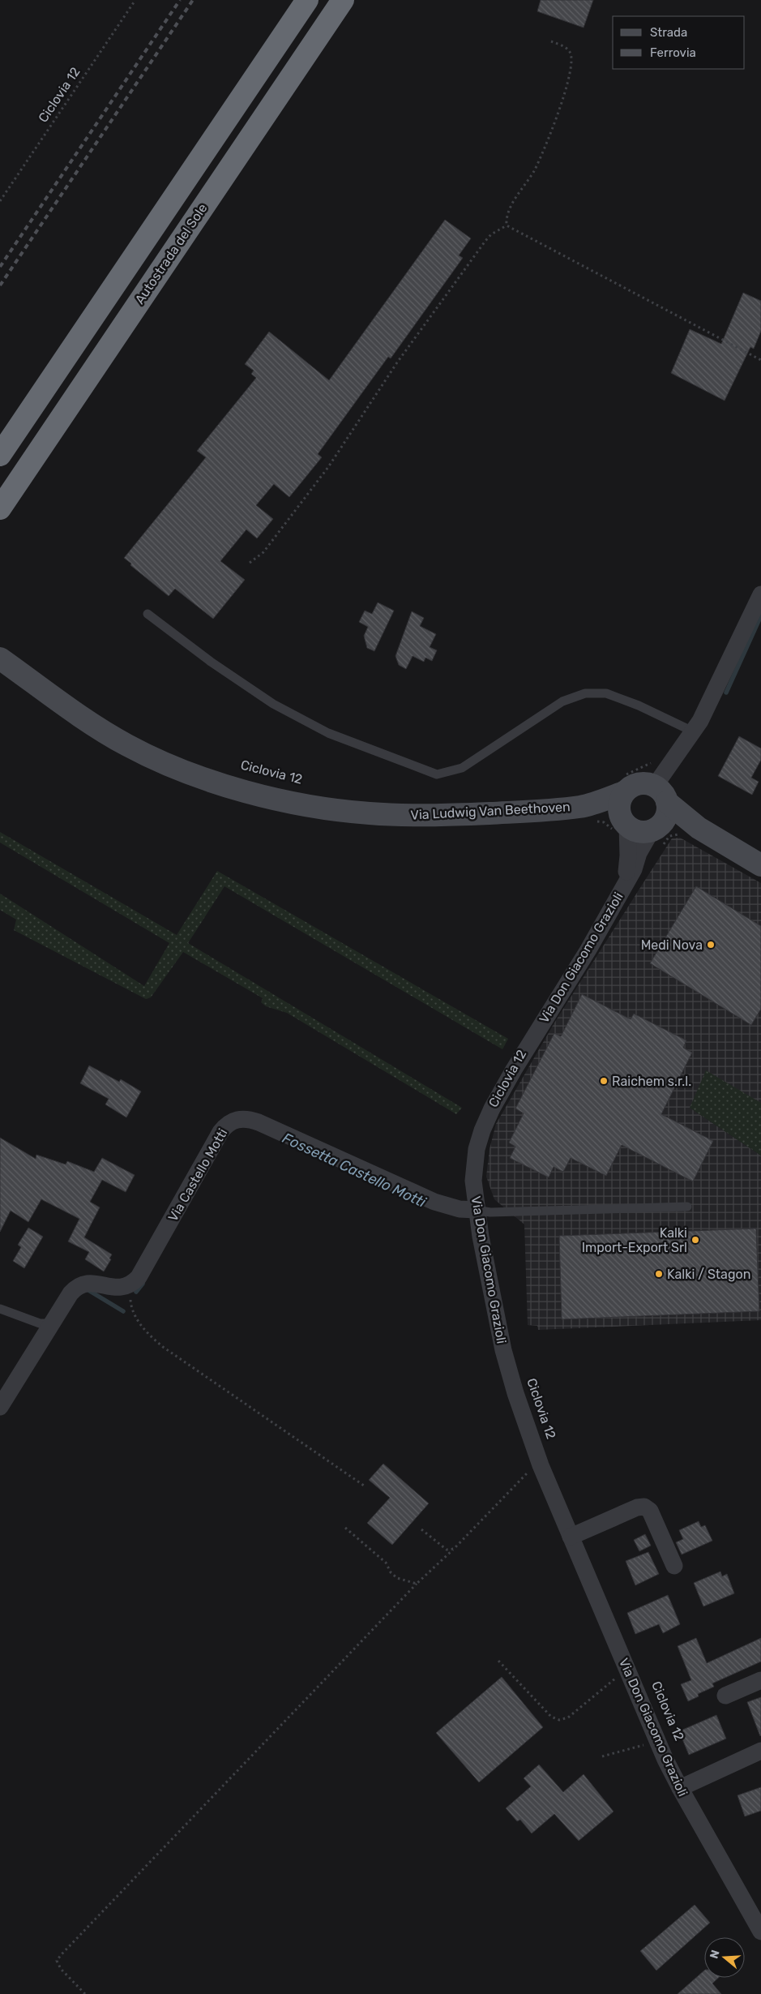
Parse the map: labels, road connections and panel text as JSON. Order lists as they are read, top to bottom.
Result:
{
  "streets": {
    "highway": ["Autostrada del Sole"],
    "street": ["Via Ludwig Van Beethoven", "Via Don Giacomo Grazioli", "Via Castello Motti"],
    "path": ["Ciclovia 12"]
  },
  "crossings": [
    ["Via Ludwig Van Beethoven", "Via Don Giacomo Grazioli"],
    ["Via Don Giacomo Grazioli", "Via Castello Motti"]
  ],
  "water": ["Fossetta Castello Motti"],
  "places": [
    "Medi Nova",
    "Raichem s.r.l.",
    "Kalki Import-Export Srl",
    "Kalki / Stagon"
  ],
  "legend": ["Strada", "Ferrovia"],
  "north": "left"
}
